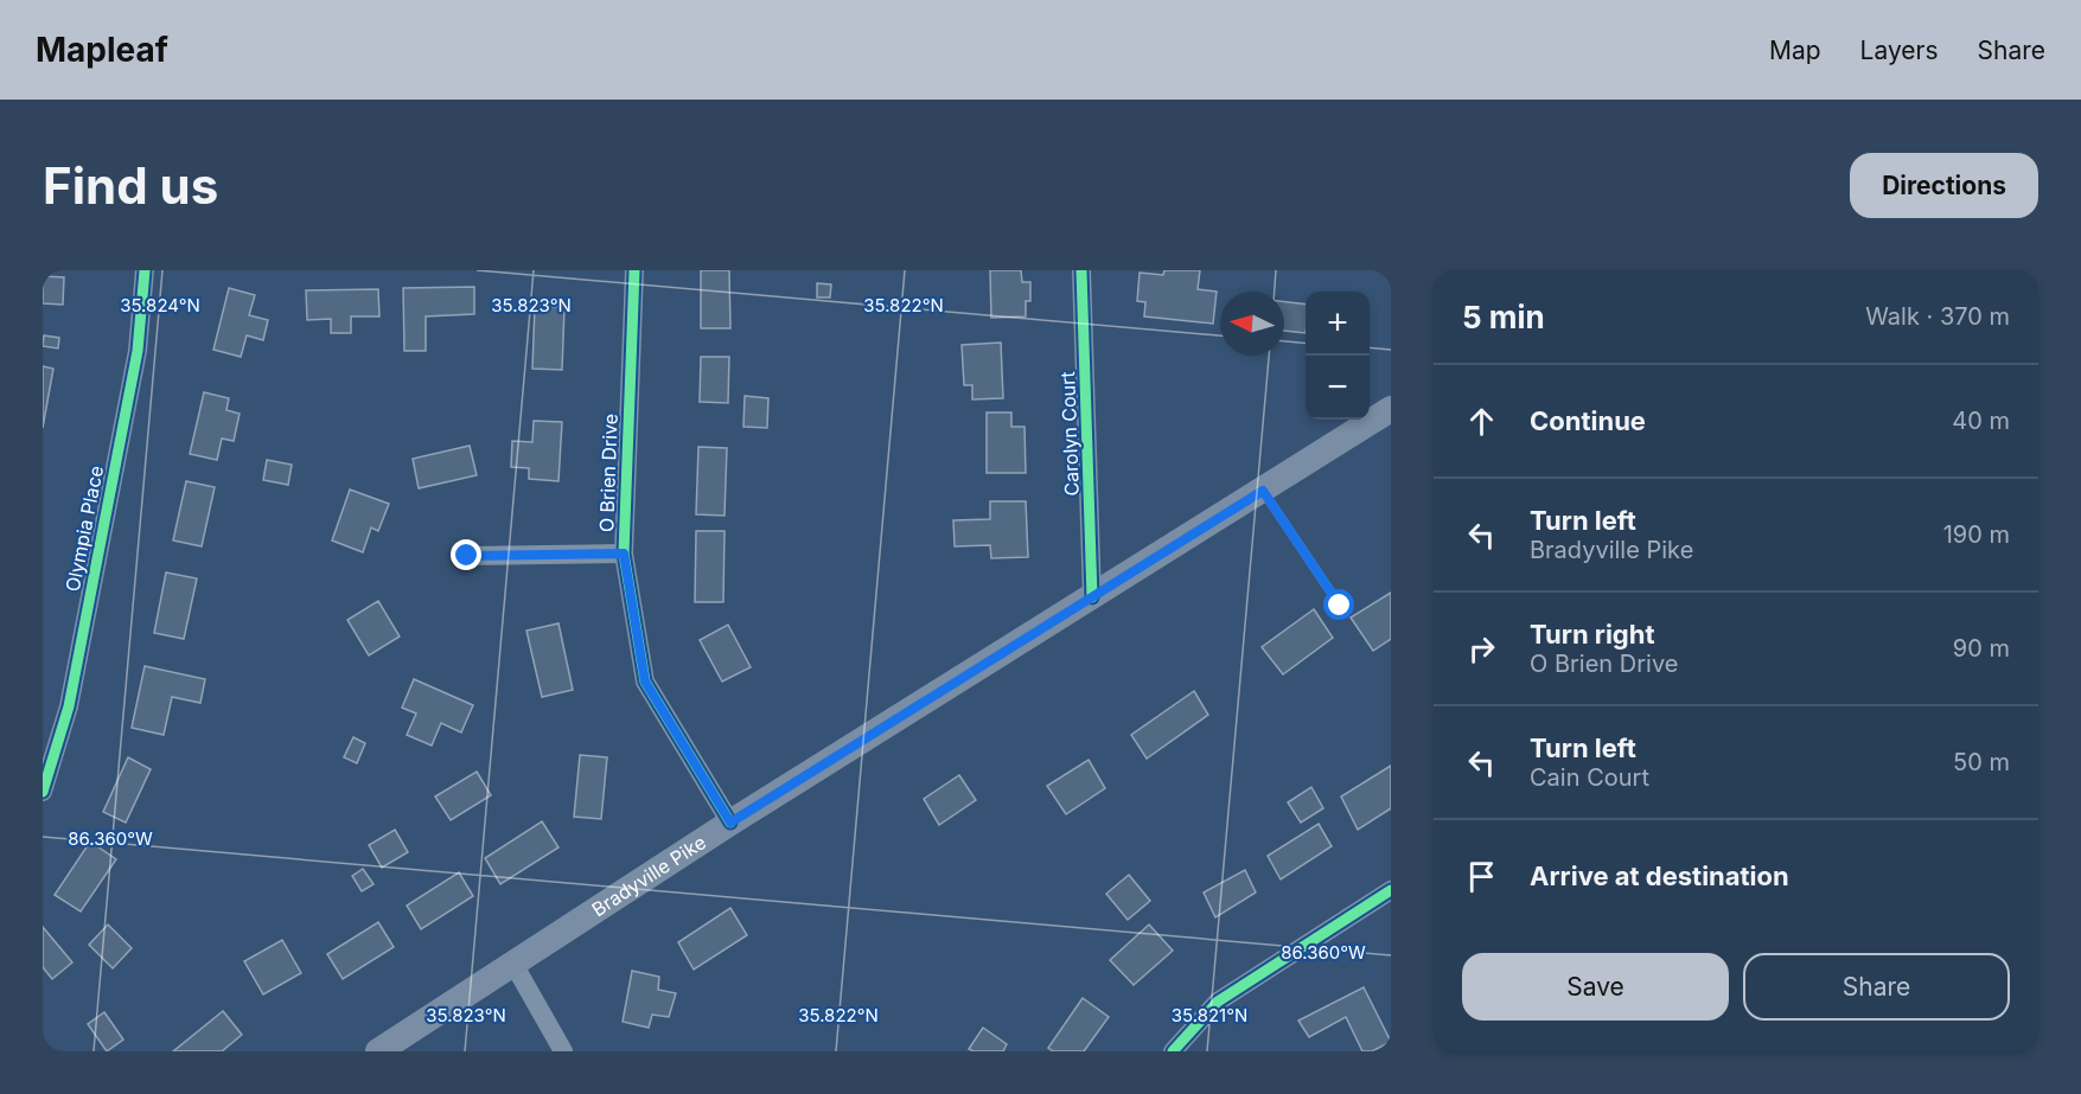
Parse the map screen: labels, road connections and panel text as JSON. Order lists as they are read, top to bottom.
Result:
{
  "streets": {
    "main road": ["Bradyville Pike"],
    "street": ["Carolyn Court", "O Brien Drive", "Olympia Place"]
  },
  "crossings": [
    ["Carolyn Court", "Bradyville Pike"],
    ["O Brien Drive", "Bradyville Pike"]
  ],
  "north": "left",
  "page": {
    "header": "Mapleaf",
    "nav": ["Map", "Layers", "Share"],
    "buttons": [
      "Directions",
      ["Save", "Share"]
    ],
    "title": "Find us",
    "heading": ["5 min", "Walk · 370 m"],
    "map_buttons": ["+", "−"],
    "list": [
      ["Continue", "40 m"],
      ["Turn left", "Bradyville Pike", "190 m"],
      ["Turn right", "O Brien Drive", "90 m"],
      ["Turn left", "Cain Court", "50 m"],
      "Arrive at destination"
    ]
  },
  "coordinates": [
    "35.824°N",
    "35.823°N",
    "35.822°N",
    "86.360°W",
    "35.821°N"
  ]
}
